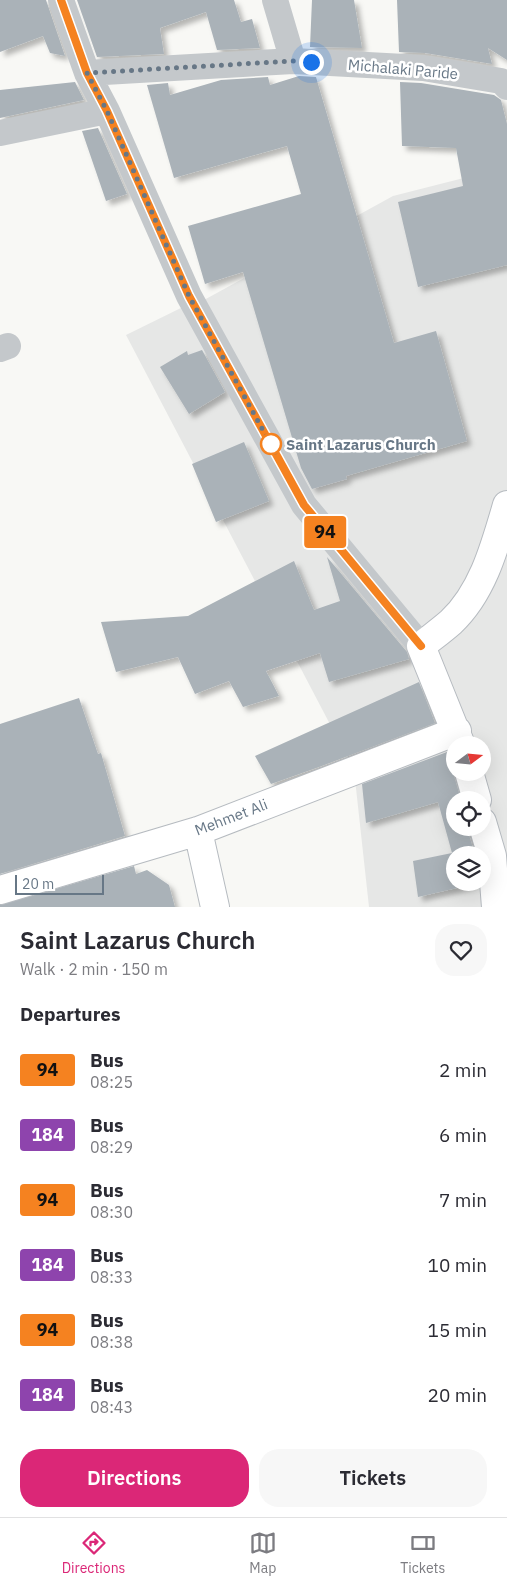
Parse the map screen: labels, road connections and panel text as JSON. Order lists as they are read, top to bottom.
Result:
{
  "streets": {
    "street": ["Michalaki Paride", "Mehmet Ali"]
  },
  "places": ["Saint Lazarus Church"],
  "lines": ["bus line 94"],
  "scale_bar": "20 m",
  "north": "right",
  "page": {
    "on_map": "94",
    "scale": "20 m",
    "heading": [
      ["Saint Lazarus Church", "Walk · 2 min · 150 m"],
      "Departures"
    ],
    "list": [
      {
        "mark": "94",
        "name": "Bus",
        "note": "08:25",
        "value": "2 min"
      },
      {
        "mark": "184",
        "name": "Bus",
        "note": "08:29",
        "value": "6 min"
      },
      {
        "mark": "94",
        "name": "Bus",
        "note": "08:30",
        "value": "7 min"
      },
      {
        "mark": "184",
        "name": "Bus",
        "note": "08:33",
        "value": "10 min"
      },
      {
        "mark": "94",
        "name": "Bus",
        "note": "08:38",
        "value": "15 min"
      },
      {
        "mark": "184",
        "name": "Bus",
        "note": "08:43",
        "value": "20 min"
      }
    ],
    "buttons": ["Directions", "Tickets"],
    "tabs": ["Directions", "Map", "Tickets"]
  }
}
